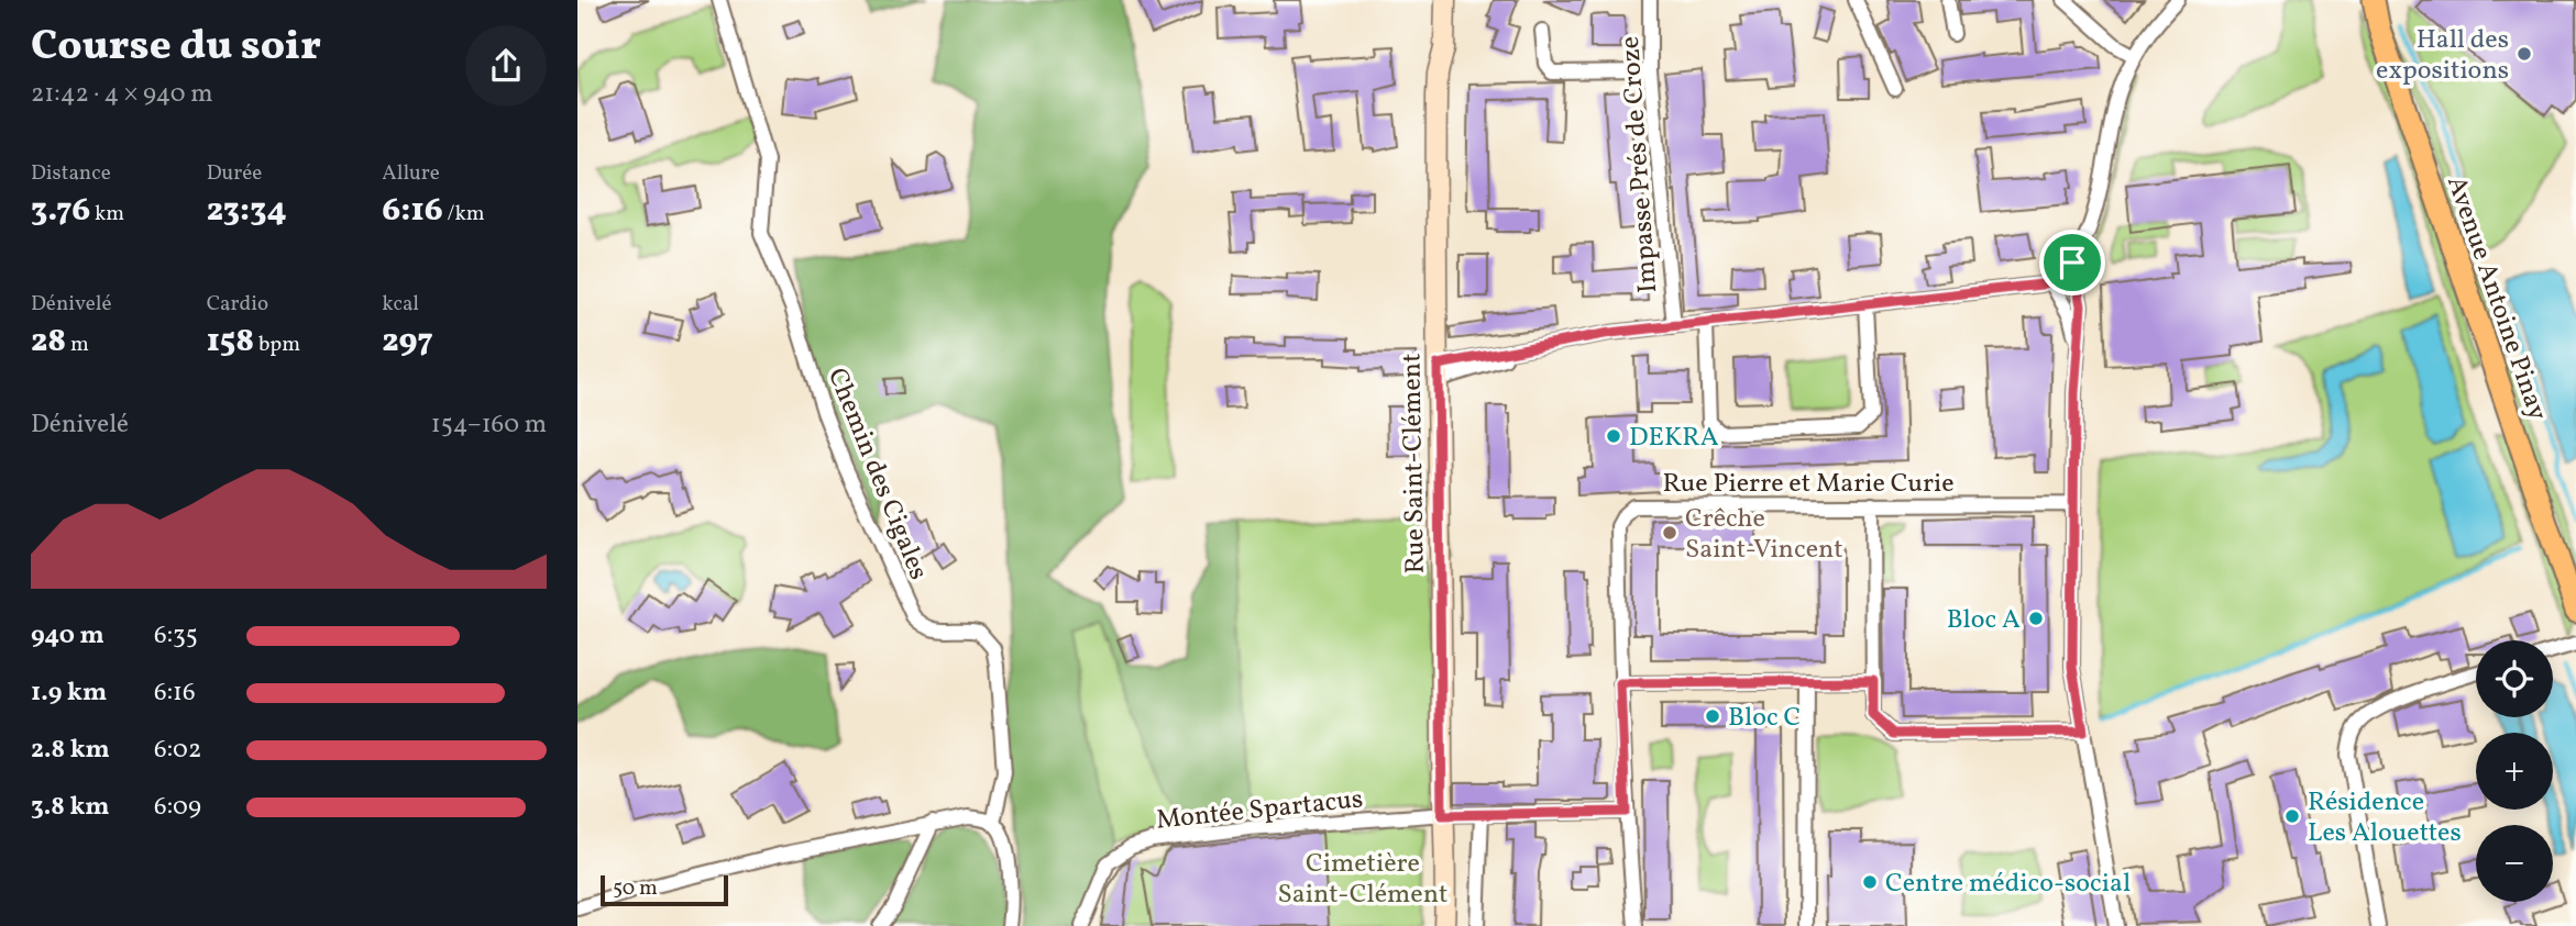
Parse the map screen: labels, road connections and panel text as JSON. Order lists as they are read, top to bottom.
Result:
{
  "streets": {
    "main road": ["Avenue Antoine Pinay", "Rue Saint-Clément"],
    "street": [
      "Impasse Prés de Croze",
      "Chemin des Cigales",
      "Rue Pierre et Marie Curie",
      "Montée Spartacus"
    ]
  },
  "crossings": [
    ["Rue Saint-Clément", "Montée Spartacus"]
  ],
  "parks": ["Cimetière Saint-Clément"],
  "places": [
    "Hall des expositions",
    "DEKRA",
    "Crêche Saint-Vincent",
    "Bloc A",
    "Bloc C",
    "Résidence Les Alouettes",
    "Centre médico-social"
  ],
  "scale_bar": "50 m",
  "page": {
    "heading": ["Course du soir", "21:42 · 4 × 940 m"],
    "stats": [
      ["Distance", "3.76 km"],
      ["Durée", "23:34"],
      ["Allure", "6:16 /km"],
      ["Dénivelé", "28 m"],
      ["Cardio", "158 bpm"],
      ["kcal", "297"]
    ],
    "chart": ["Dénivelé", "154–160 m"],
    "list": [
      {
        "name": "940 m",
        "note": "6:35"
      },
      {
        "name": "1.9 km",
        "note": "6:16"
      },
      {
        "name": "2.8 km",
        "note": "6:02"
      },
      {
        "name": "3.8 km",
        "note": "6:09"
      }
    ],
    "map_buttons": ["+", "−"],
    "scale": "50 m"
  }
}
